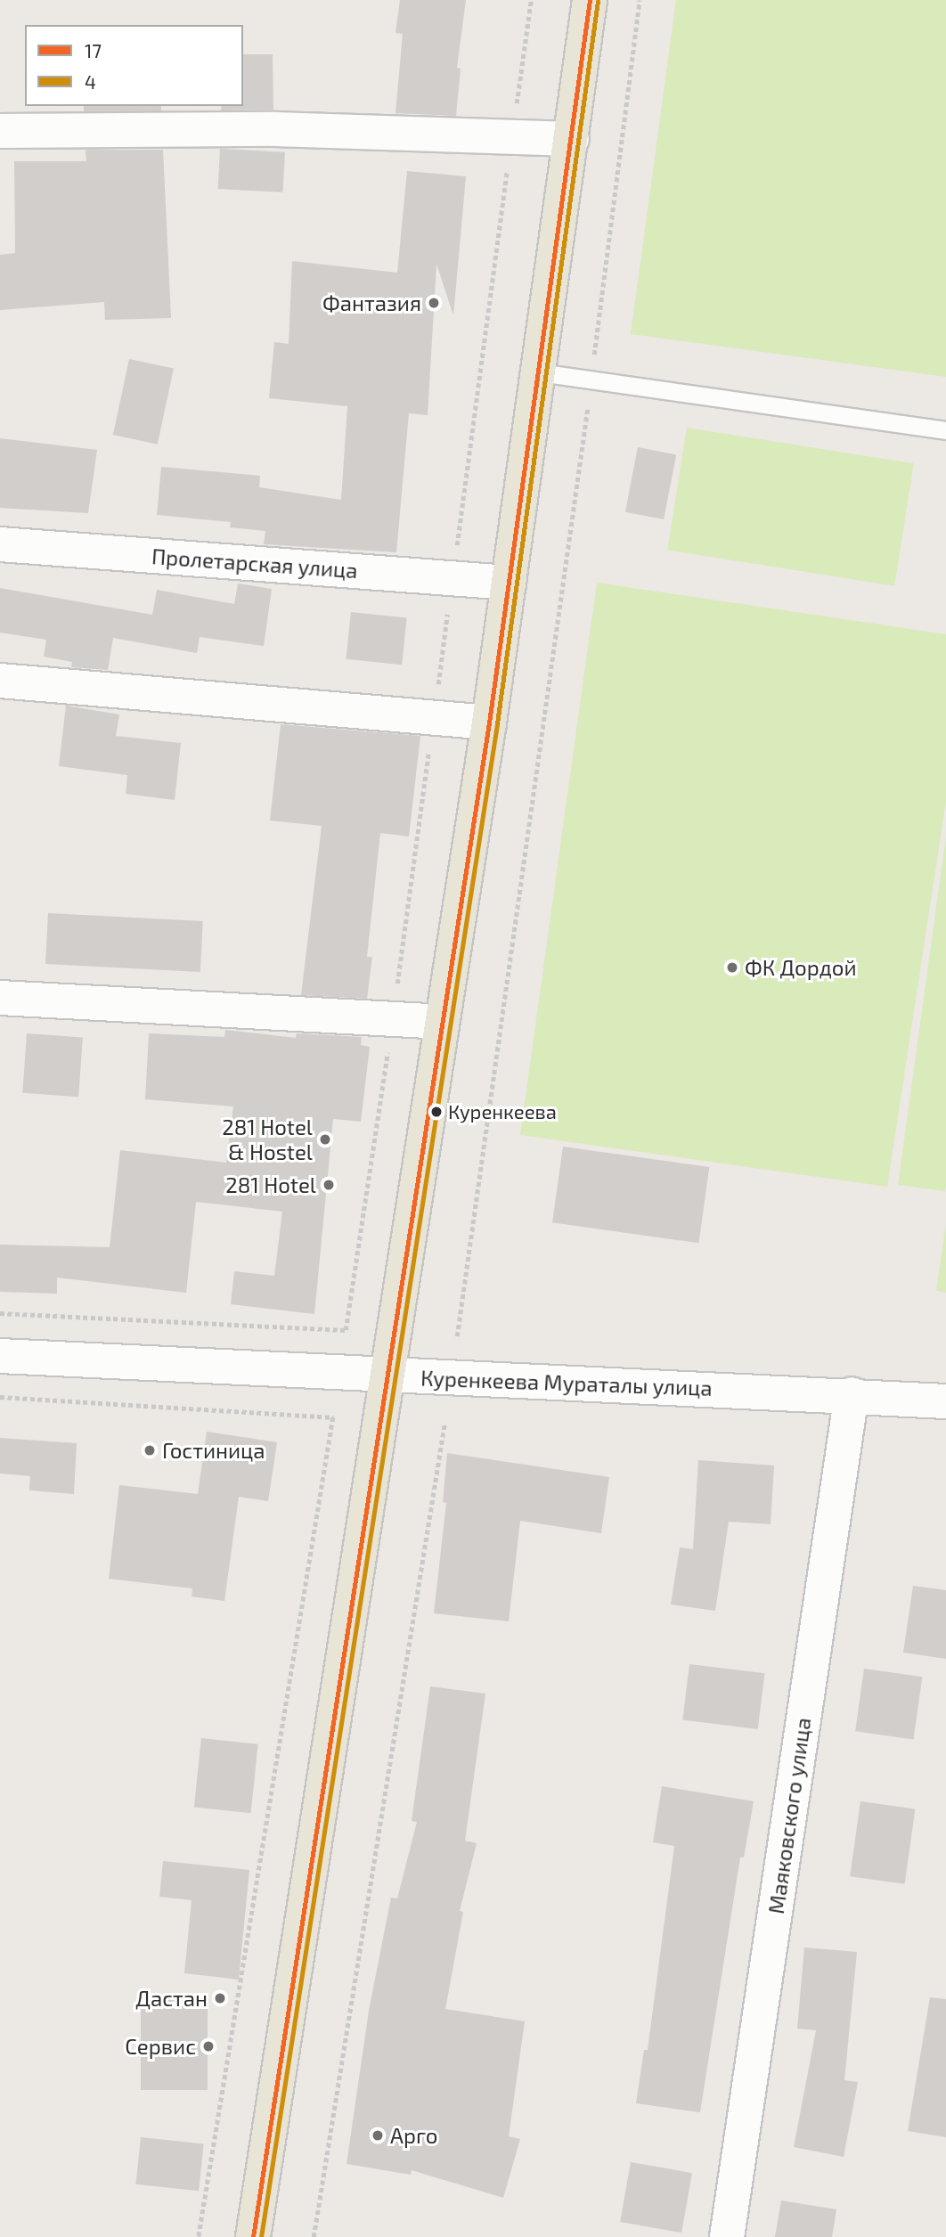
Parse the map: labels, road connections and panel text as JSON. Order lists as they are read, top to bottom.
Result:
{
  "streets": {
    "street": ["Пролетарская улица", "Куренкеева Мураталы улица", "Маяковского улица"]
  },
  "crossings": [
    ["Куренкеева Мураталы улица", "Маяковского улица"]
  ],
  "places": [
    "Фантазия",
    "ФК Дордой",
    "Куренкеева",
    "281 Hotel & Hostel",
    "281 Hotel",
    "Гостиница",
    "Дастан",
    "Сервис",
    "Арго"
  ],
  "lines": ["transit line 17", "transit line 4"],
  "legend": ["17", "4"]
}
